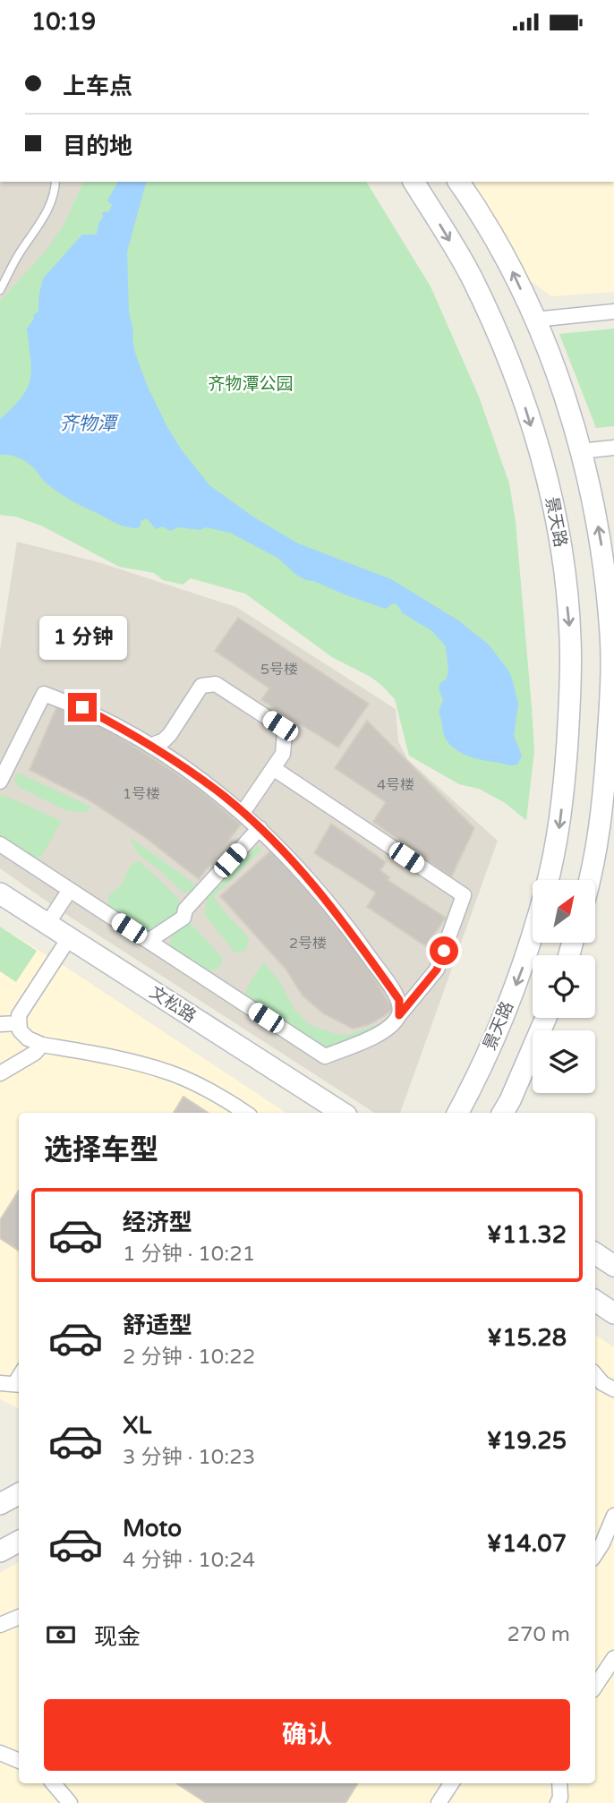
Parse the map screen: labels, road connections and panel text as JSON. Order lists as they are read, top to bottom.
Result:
{
  "streets": {
    "street": ["景天路", "文松路"]
  },
  "water": ["齐物潭"],
  "parks": ["齐物潭公园"],
  "house_numbers": [
    "5号楼",
    "4号楼",
    "1号楼",
    "2号楼"
  ],
  "north": "top right",
  "page": {
    "status": "10:19",
    "banner": ["上车点", "目的地"],
    "bubble": "1 分钟",
    "heading": "选择车型",
    "list": [
      {
        "name": "经济型",
        "note": "1 分钟 · 10:21",
        "value": "¥11.32"
      },
      {
        "name": "舒适型",
        "note": "2 分钟 · 10:22",
        "value": "¥15.28"
      },
      {
        "name": "XL",
        "note": "3 分钟 · 10:23",
        "value": "¥19.25"
      },
      {
        "name": "Moto",
        "note": "4 分钟 · 10:24",
        "value": "¥14.07"
      }
    ],
    "pay": ["现金", "270 m"],
    "buttons": "确认"
  }
}
